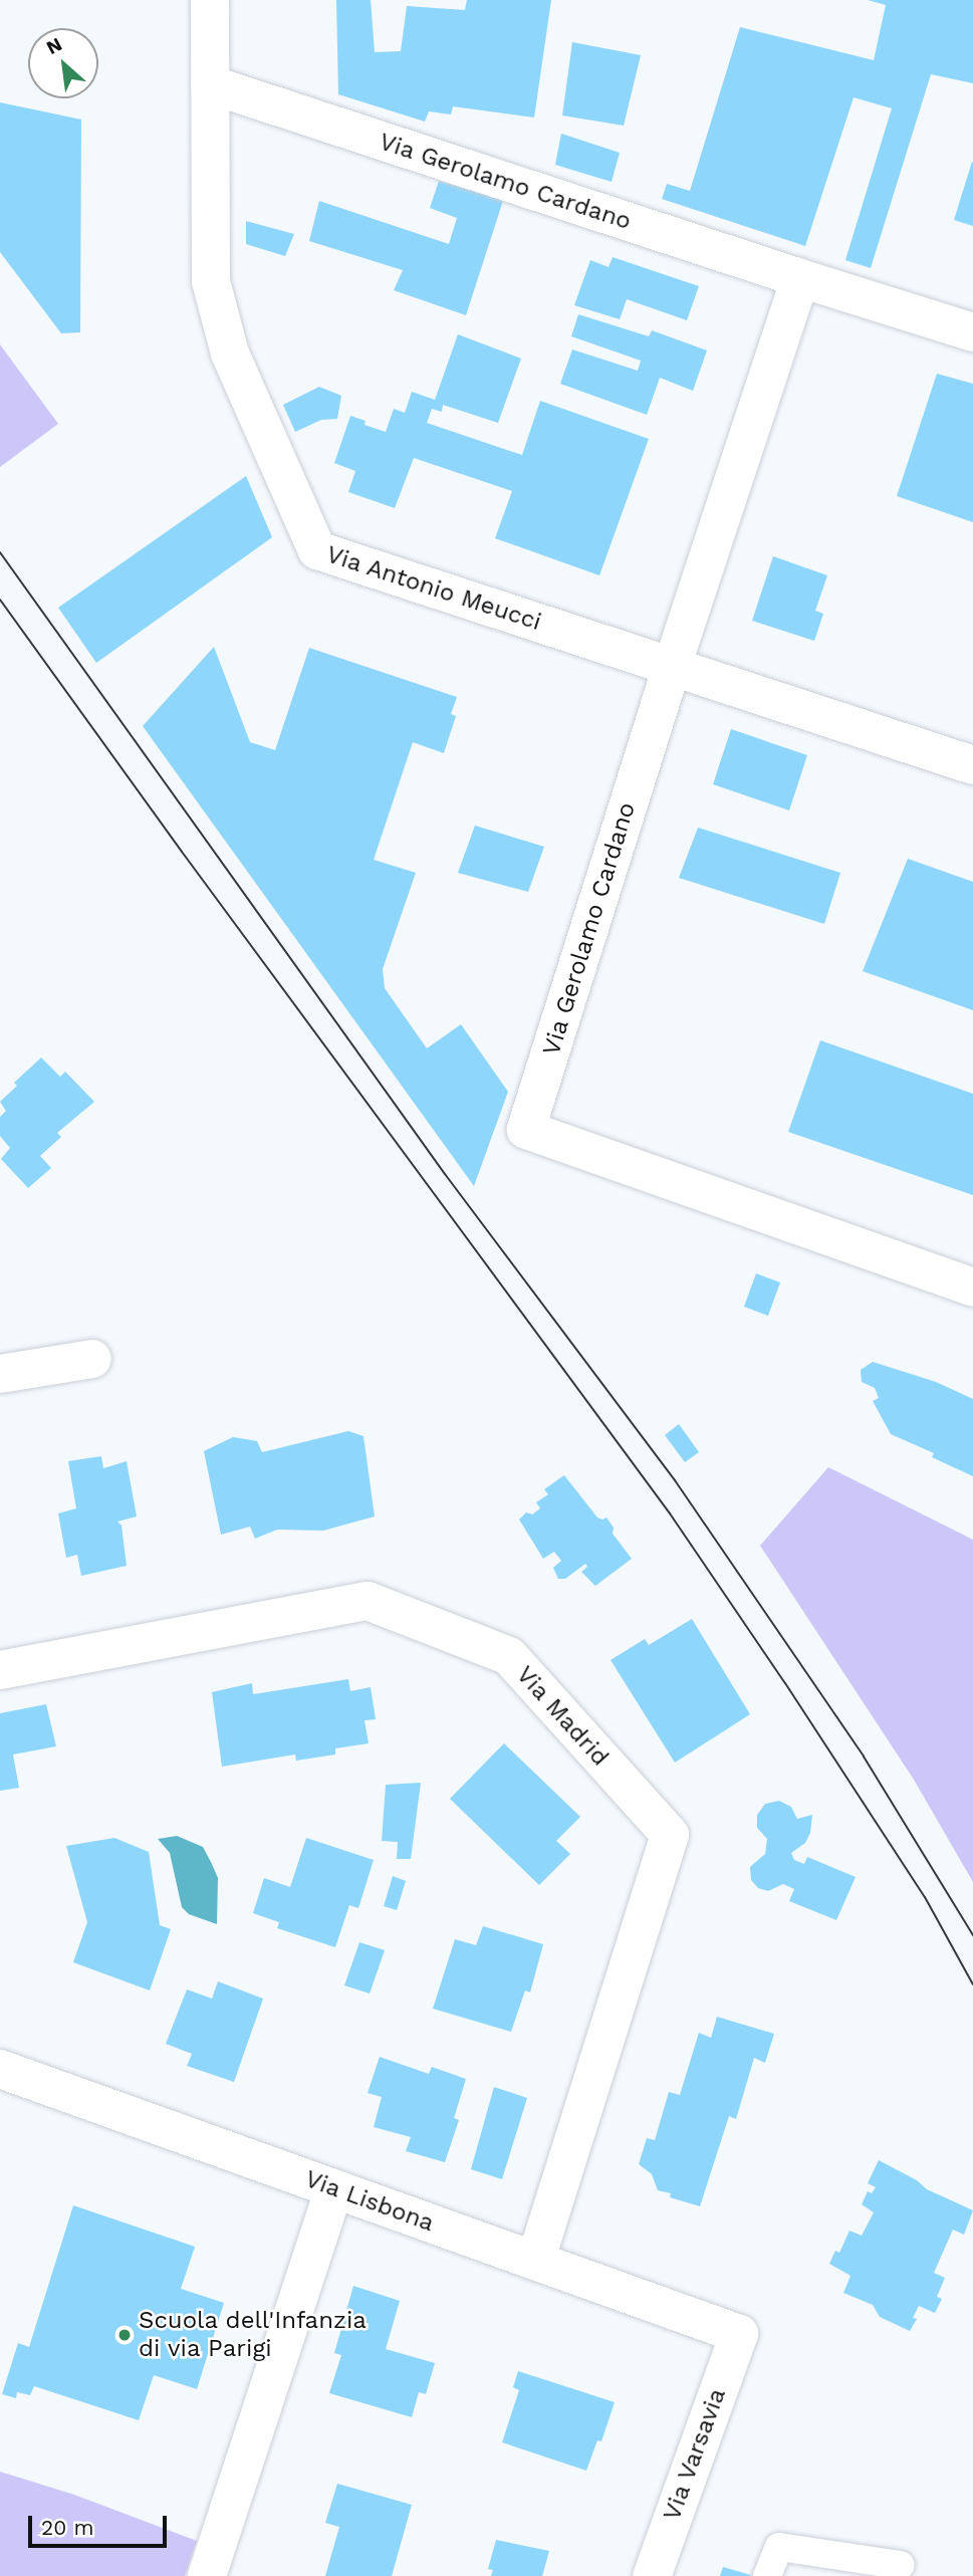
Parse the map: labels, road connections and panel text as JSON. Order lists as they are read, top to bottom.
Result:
{
  "streets": {
    "street": [
      "Via Gerolamo Cardano",
      "Via Antonio Meucci",
      "Via Madrid",
      "Via Lisbona",
      "Via Varsavia"
    ]
  },
  "crossings": [
    ["Via Gerolamo Cardano", "Via Antonio Meucci"],
    ["Via Madrid", "Via Lisbona"],
    ["Via Lisbona", "Via Varsavia"]
  ],
  "places": ["Scuola dell'Infanzia di via Parigi"],
  "scale_bar": "20 m",
  "north": "top left"
}
